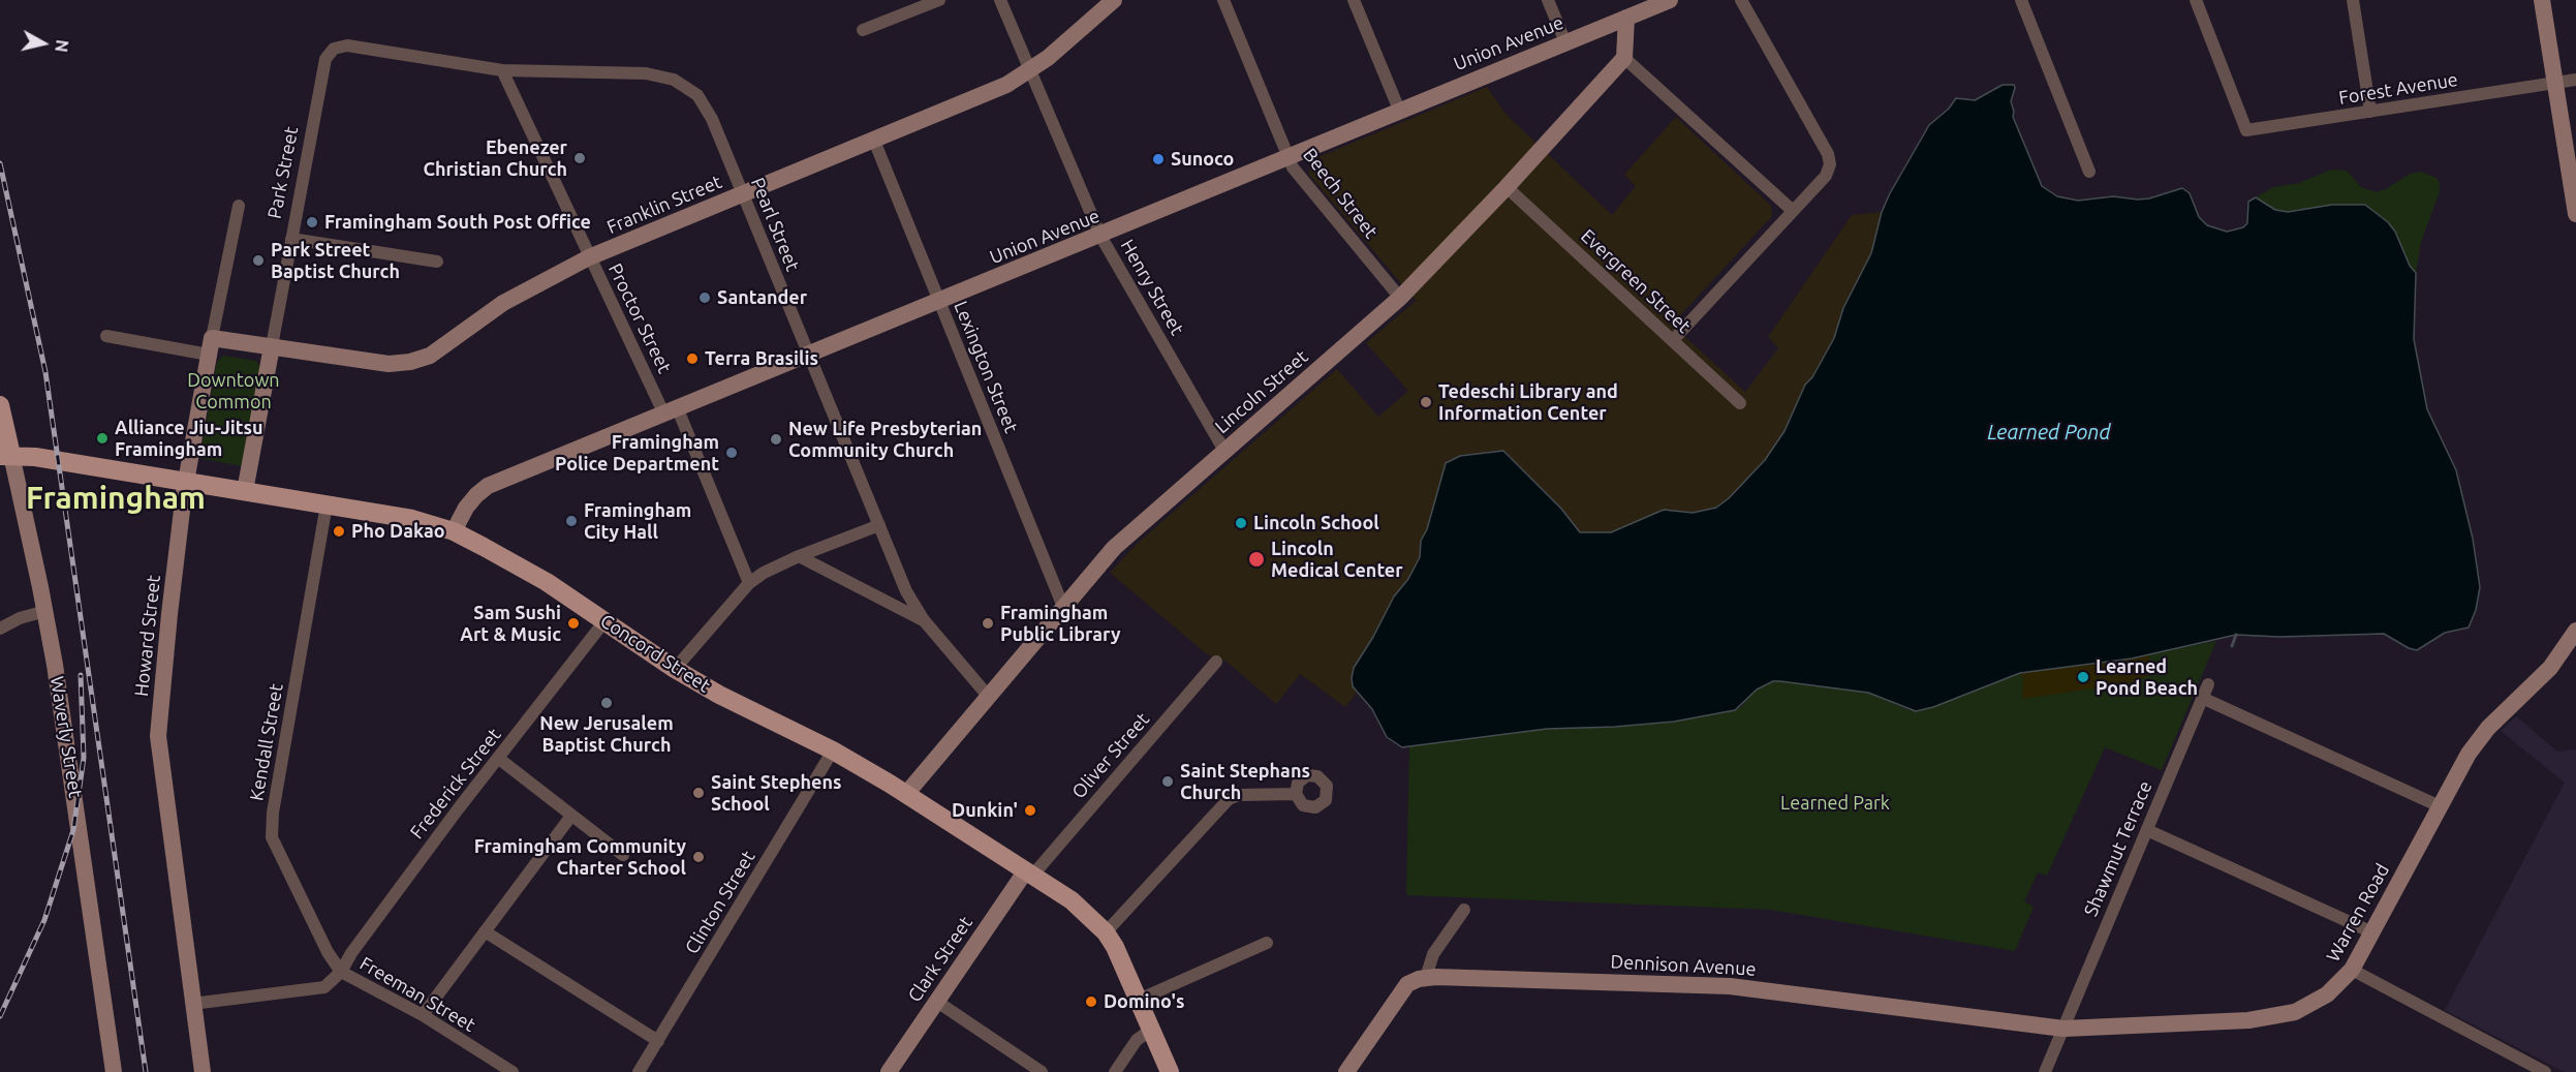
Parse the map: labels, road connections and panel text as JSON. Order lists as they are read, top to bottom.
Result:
{
  "streets": {
    "main road": ["Concord Street", "Waverly Street"],
    "street": [
      "Union Avenue",
      "Forest Avenue",
      "Park Street",
      "Beech Street",
      "Franklin Street",
      "Pearl Street",
      "Evergreen Street",
      "Henry Street",
      "Proctor Street",
      "Lexington Street",
      "Lincoln Street",
      "Howard Street",
      "Kendall Street",
      "Oliver Street",
      "Frederick Street",
      "Shawmut Terrace",
      "Clinton Street",
      "Warren Road",
      "Clark Street",
      "Dennison Avenue",
      "Freeman Street"
    ]
  },
  "crossings": [
    ["Union Avenue", "Beech Street"],
    ["Union Avenue", "Pearl Street"],
    ["Union Avenue", "Henry Street"],
    ["Union Avenue", "Proctor Street"],
    ["Union Avenue", "Lexington Street"],
    ["Union Avenue", "Concord Street"],
    ["Park Street", "Franklin Street"],
    ["Park Street", "Pearl Street"],
    ["Park Street", "Concord Street"],
    ["Beech Street", "Lincoln Street"],
    ["Franklin Street", "Pearl Street"],
    ["Franklin Street", "Henry Street"],
    ["Franklin Street", "Proctor Street"],
    ["Franklin Street", "Lexington Street"],
    ["Franklin Street", "Howard Street"],
    ["Pearl Street", "Proctor Street"],
    ["Pearl Street", "Lincoln Street"],
    ["Evergreen Street", "Lincoln Street"],
    ["Henry Street", "Lincoln Street"],
    ["Lexington Street", "Lincoln Street"],
    ["Lincoln Street", "Concord Street"],
    ["Howard Street", "Concord Street"],
    ["Howard Street", "Freeman Street"],
    ["Concord Street", "Waverly Street"],
    ["Concord Street", "Kendall Street"],
    ["Concord Street", "Oliver Street"],
    ["Concord Street", "Frederick Street"],
    ["Concord Street", "Clinton Street"],
    ["Concord Street", "Clark Street"],
    ["Kendall Street", "Frederick Street"],
    ["Kendall Street", "Freeman Street"],
    ["Oliver Street", "Clark Street"],
    ["Frederick Street", "Freeman Street"],
    ["Shawmut Terrace", "Warren Road"],
    ["Shawmut Terrace", "Dennison Avenue"],
    ["Warren Road", "Dennison Avenue"]
  ],
  "districts": ["Framingham"],
  "water": ["Learned Pond"],
  "parks": ["Downtown Common", "Learned Park"],
  "places": [
    "Ebenezer Christian Church",
    "Sunoco",
    "Framingham South Post Office",
    "Park Street Baptist Church",
    "Santander",
    "Terra Brasilis",
    "Tedeschi Library and Information Center",
    "Alliance Jiu-Jitsu Framingham",
    "New Life Presbyterian Community Church",
    "Framingham Police Department",
    "Framingham City Hall",
    "Lincoln School",
    "Pho Dakao",
    "Lincoln Medical Center",
    "Sam Sushi Art & Music",
    "Framingham Public Library",
    "Learned Pond Beach",
    "New Jerusalem Baptist Church",
    "Saint Stephans Church",
    "Saint Stephens School",
    "Dunkin'",
    "Framingham Community Charter School",
    "Domino's"
  ],
  "north": "right"
}
